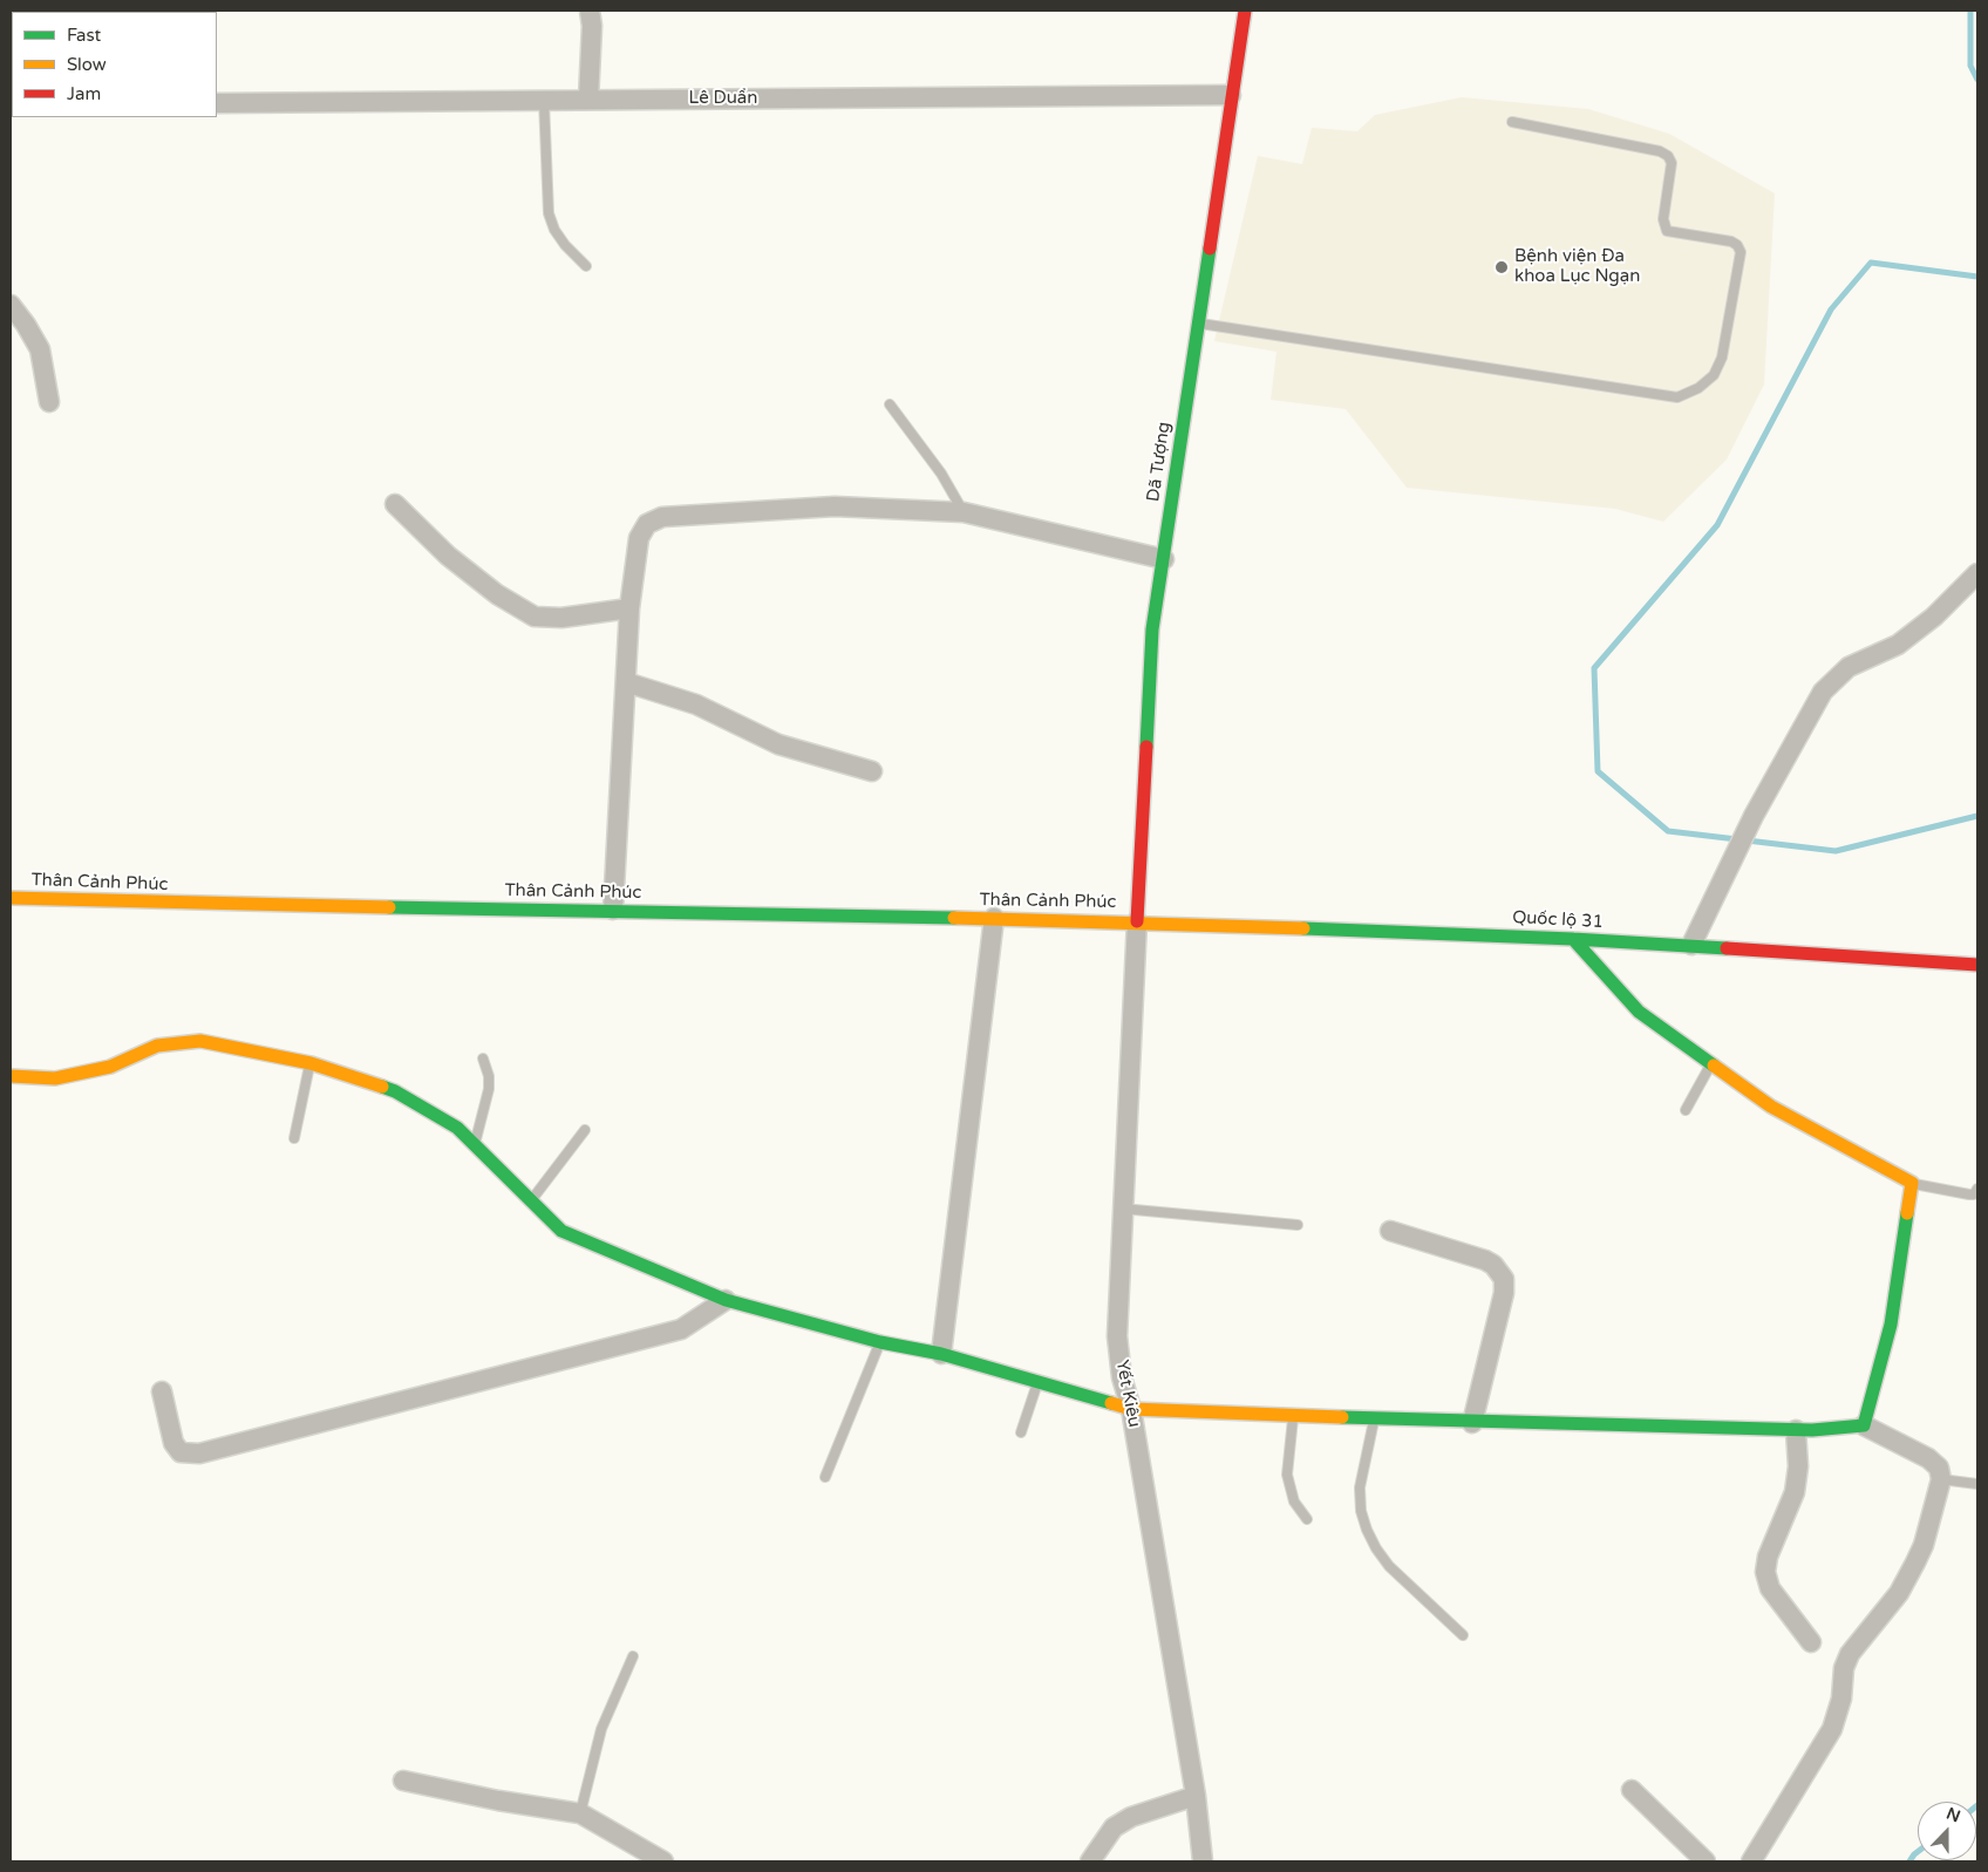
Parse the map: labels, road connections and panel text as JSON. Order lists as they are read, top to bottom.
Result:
{
  "streets": {
    "main road": ["Dã Tượng", "Thân Cảnh Phúc", "Quốc lộ 31"],
    "street": ["Lê Duẩn", "Yết Kiêu"]
  },
  "crossings": [
    ["Lê Duẩn", "Dã Tượng"],
    ["Dã Tượng", "Thân Cảnh Phúc"],
    ["Dã Tượng", "Quốc lộ 31"],
    ["Dã Tượng", "Yết Kiêu"],
    ["Thân Cảnh Phúc", "Quốc lộ 31"],
    ["Thân Cảnh Phúc", "Yết Kiêu"],
    ["Quốc lộ 31", "Yết Kiêu"]
  ],
  "places": ["Bệnh viện Đa khoa Lục Ngạn"],
  "legend": ["Fast", "Slow", "Jam"],
  "north": "top"
}
